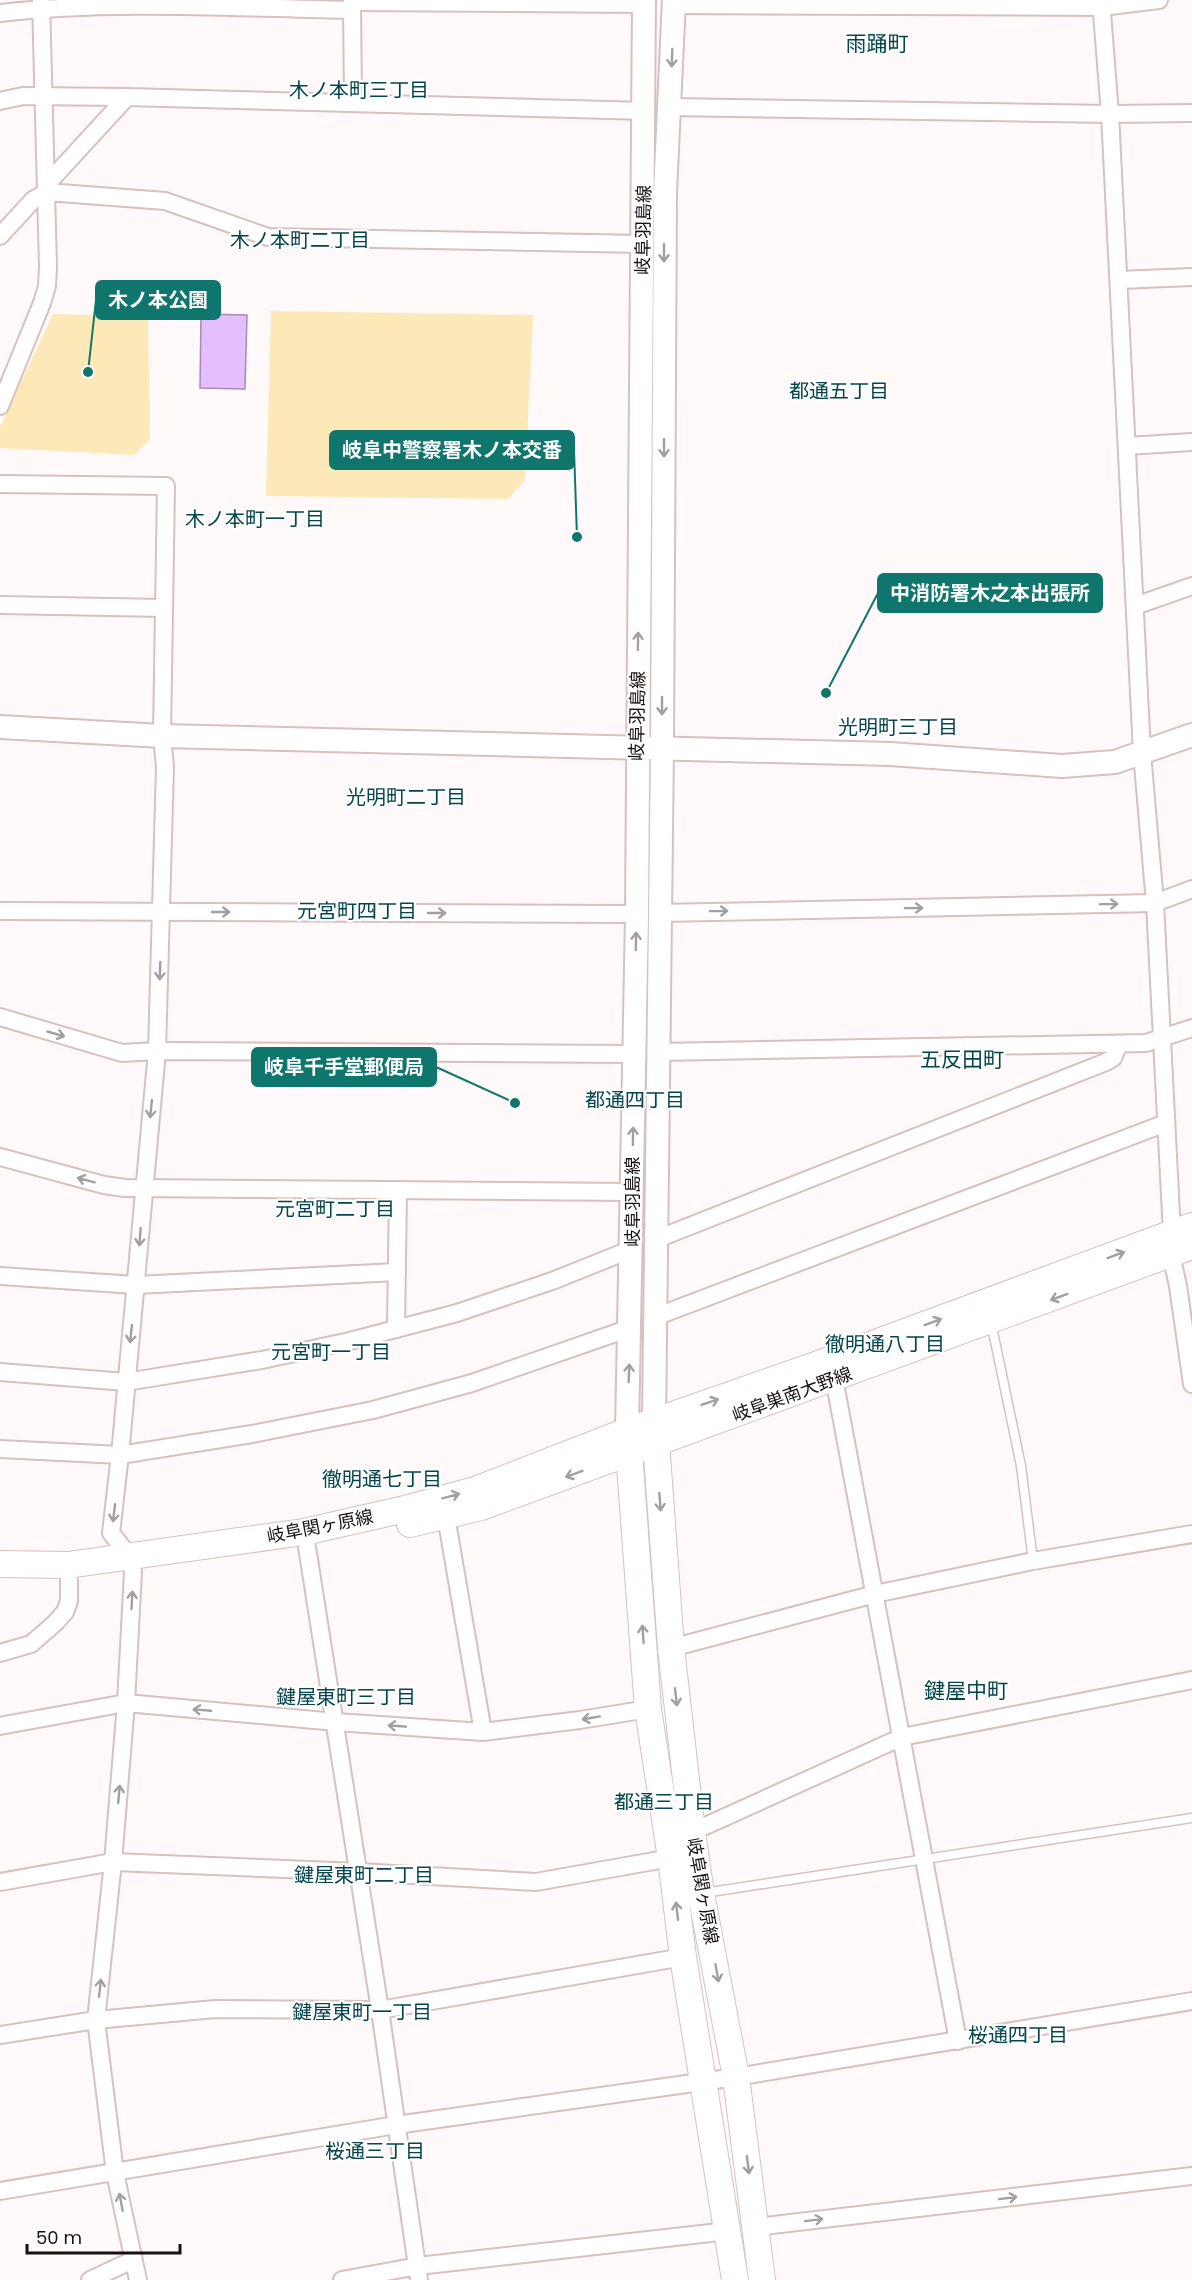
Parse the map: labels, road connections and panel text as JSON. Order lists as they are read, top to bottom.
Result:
{
  "streets": {
    "main road": ["岐阜羽島線", "岐阜巣南大野線", "岐阜関ヶ原線"]
  },
  "crossings": [
    ["岐阜羽島線", "岐阜巣南大野線"],
    ["岐阜羽島線", "岐阜関ヶ原線"],
    ["岐阜巣南大野線", "岐阜関ヶ原線"]
  ],
  "districts": [
    "雨踊町",
    "木ノ本町三丁目",
    "木ノ本町二丁目",
    "都通五丁目",
    "木ノ本町一丁目",
    "光明町三丁目",
    "光明町二丁目",
    "元宮町四丁目",
    "五反田町",
    "都通四丁目",
    "元宮町二丁目",
    "徹明通八丁目",
    "元宮町一丁目",
    "徹明通七丁目",
    "鍵屋中町",
    "鍵屋東町三丁目",
    "都通三丁目",
    "鍵屋東町二丁目",
    "鍵屋東町一丁目",
    "桜通四丁目",
    "桜通三丁目"
  ],
  "places": [
    "木ノ本公園",
    "岐阜中警察署木ノ本交番",
    "中消防署木之本出張所",
    "岐阜千手堂郵便局"
  ],
  "scale_bar": "50 m"
}
